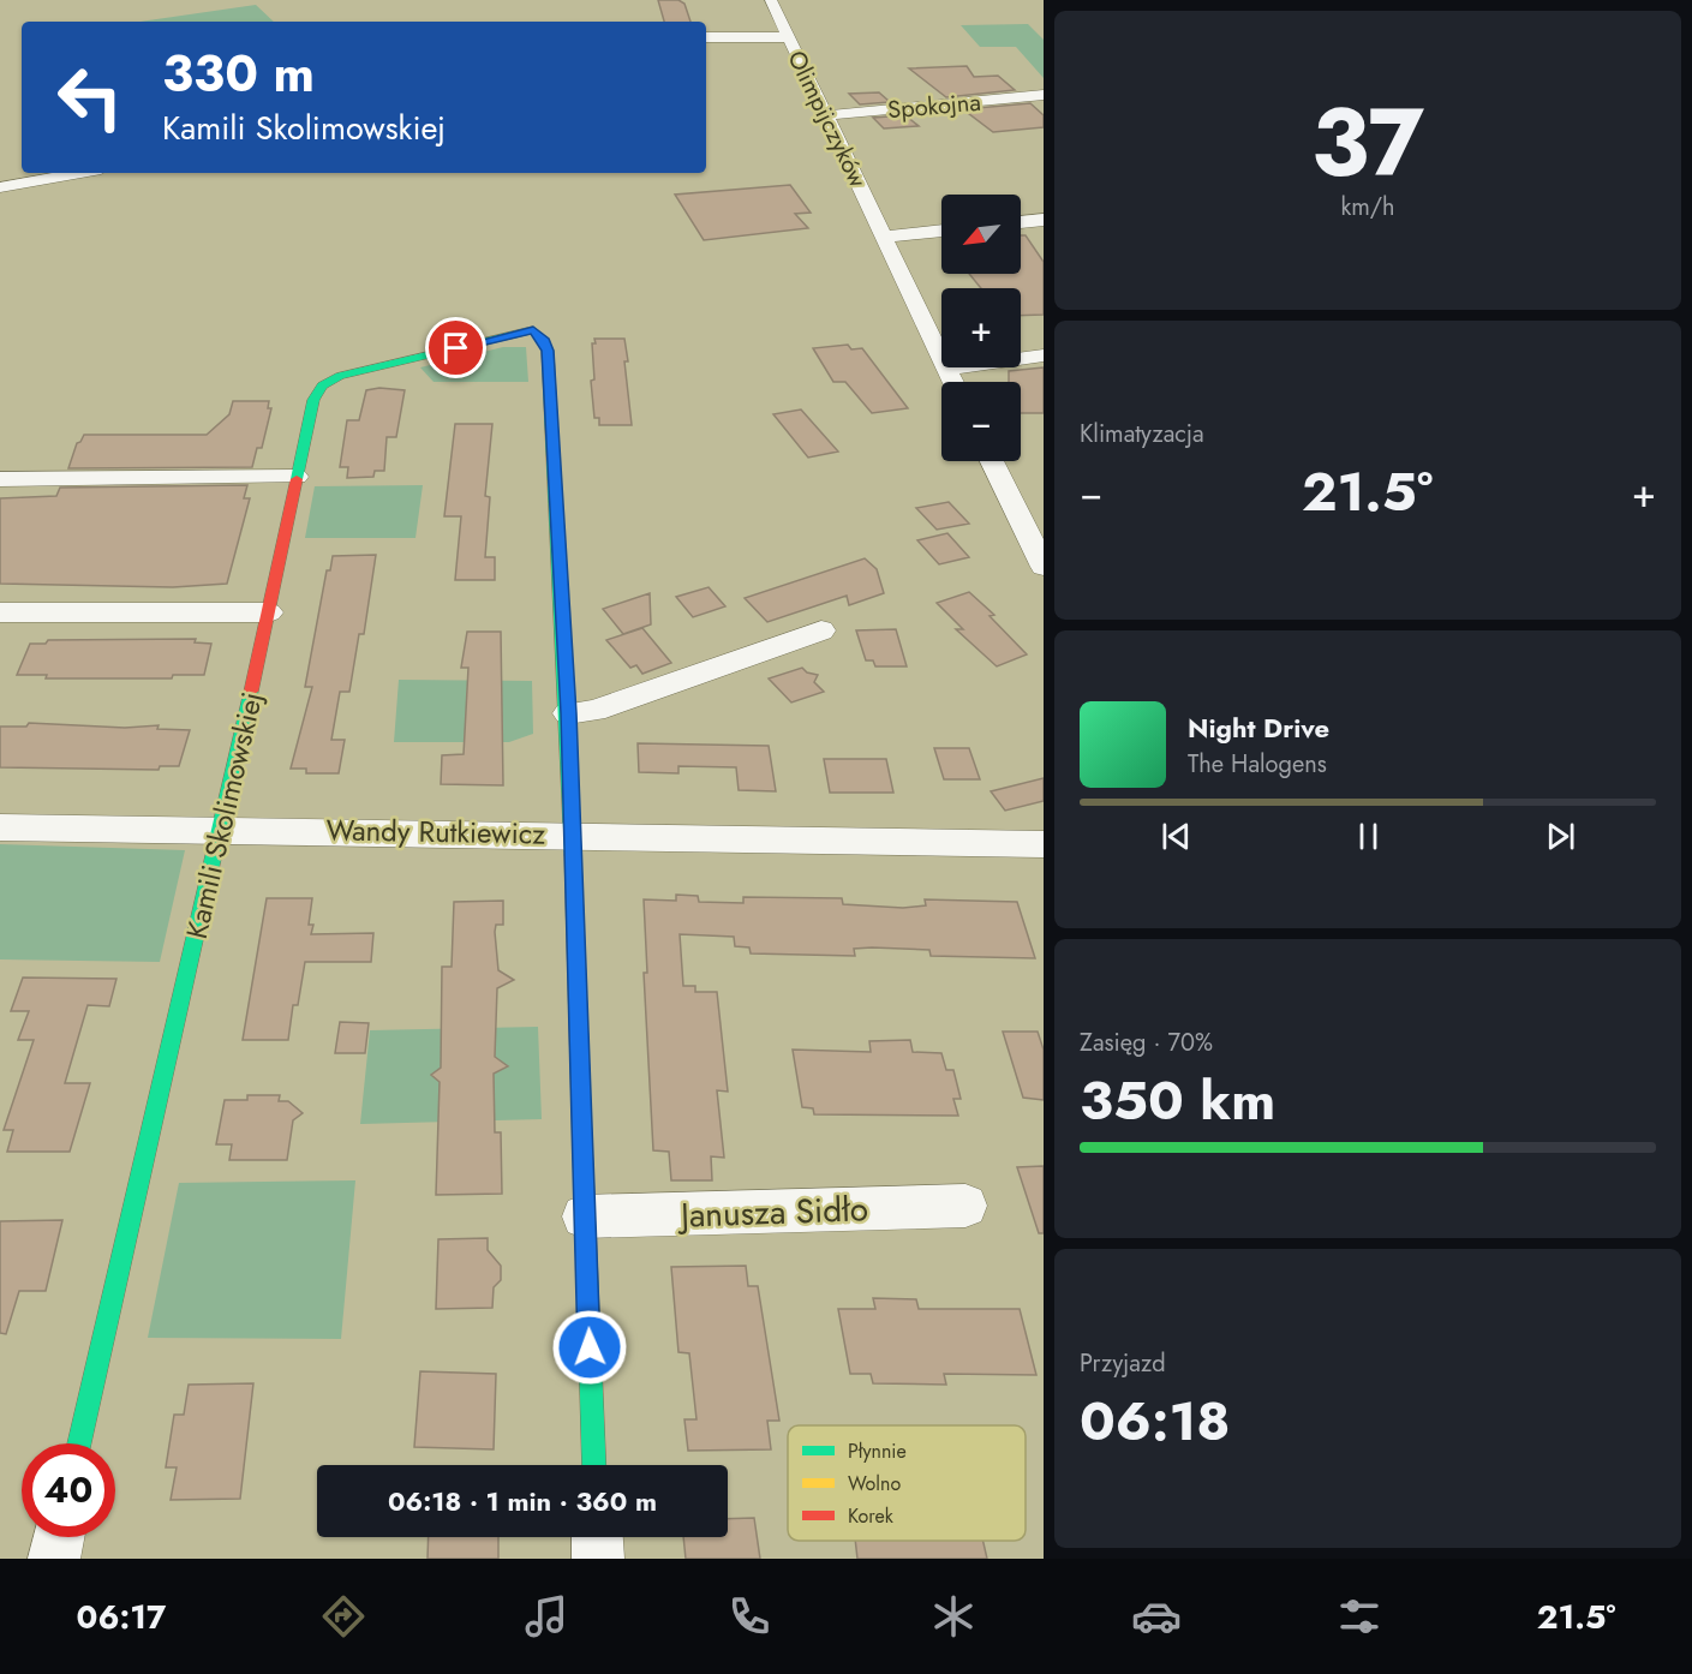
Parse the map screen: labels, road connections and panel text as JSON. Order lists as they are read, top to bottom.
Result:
{
  "streets": {
    "street": [
      "Spokojna",
      "Olimpijczyków",
      "Kamili Skolimowskiej",
      "Wandy Rutkiewicz",
      "Janusza Sidło"
    ]
  },
  "crossings": [
    ["Spokojna", "Olimpijczyków"],
    ["Kamili Skolimowskiej", "Wandy Rutkiewicz"]
  ],
  "legend": ["Płynnie", "Wolno", "Korek"],
  "north": "bottom left",
  "page": {
    "tile": [
      ["37", "km/h"],
      "Klimatyzacja",
      ["Zasięg · 70%", "350 km"],
      ["Przyjazd", "06:18"]
    ],
    "turn": ["330 m", "Kamili Skolimowskiej"],
    "map_buttons": ["+", "−"],
    "heat": ["−", "21.5°", "+"],
    "song": ["Night Drive", "The Halogens"],
    "limit": "40",
    "trip": "06:18 · 1 min · 360 m",
    "tabs": ["06:17", "21.5°"]
  }
}
